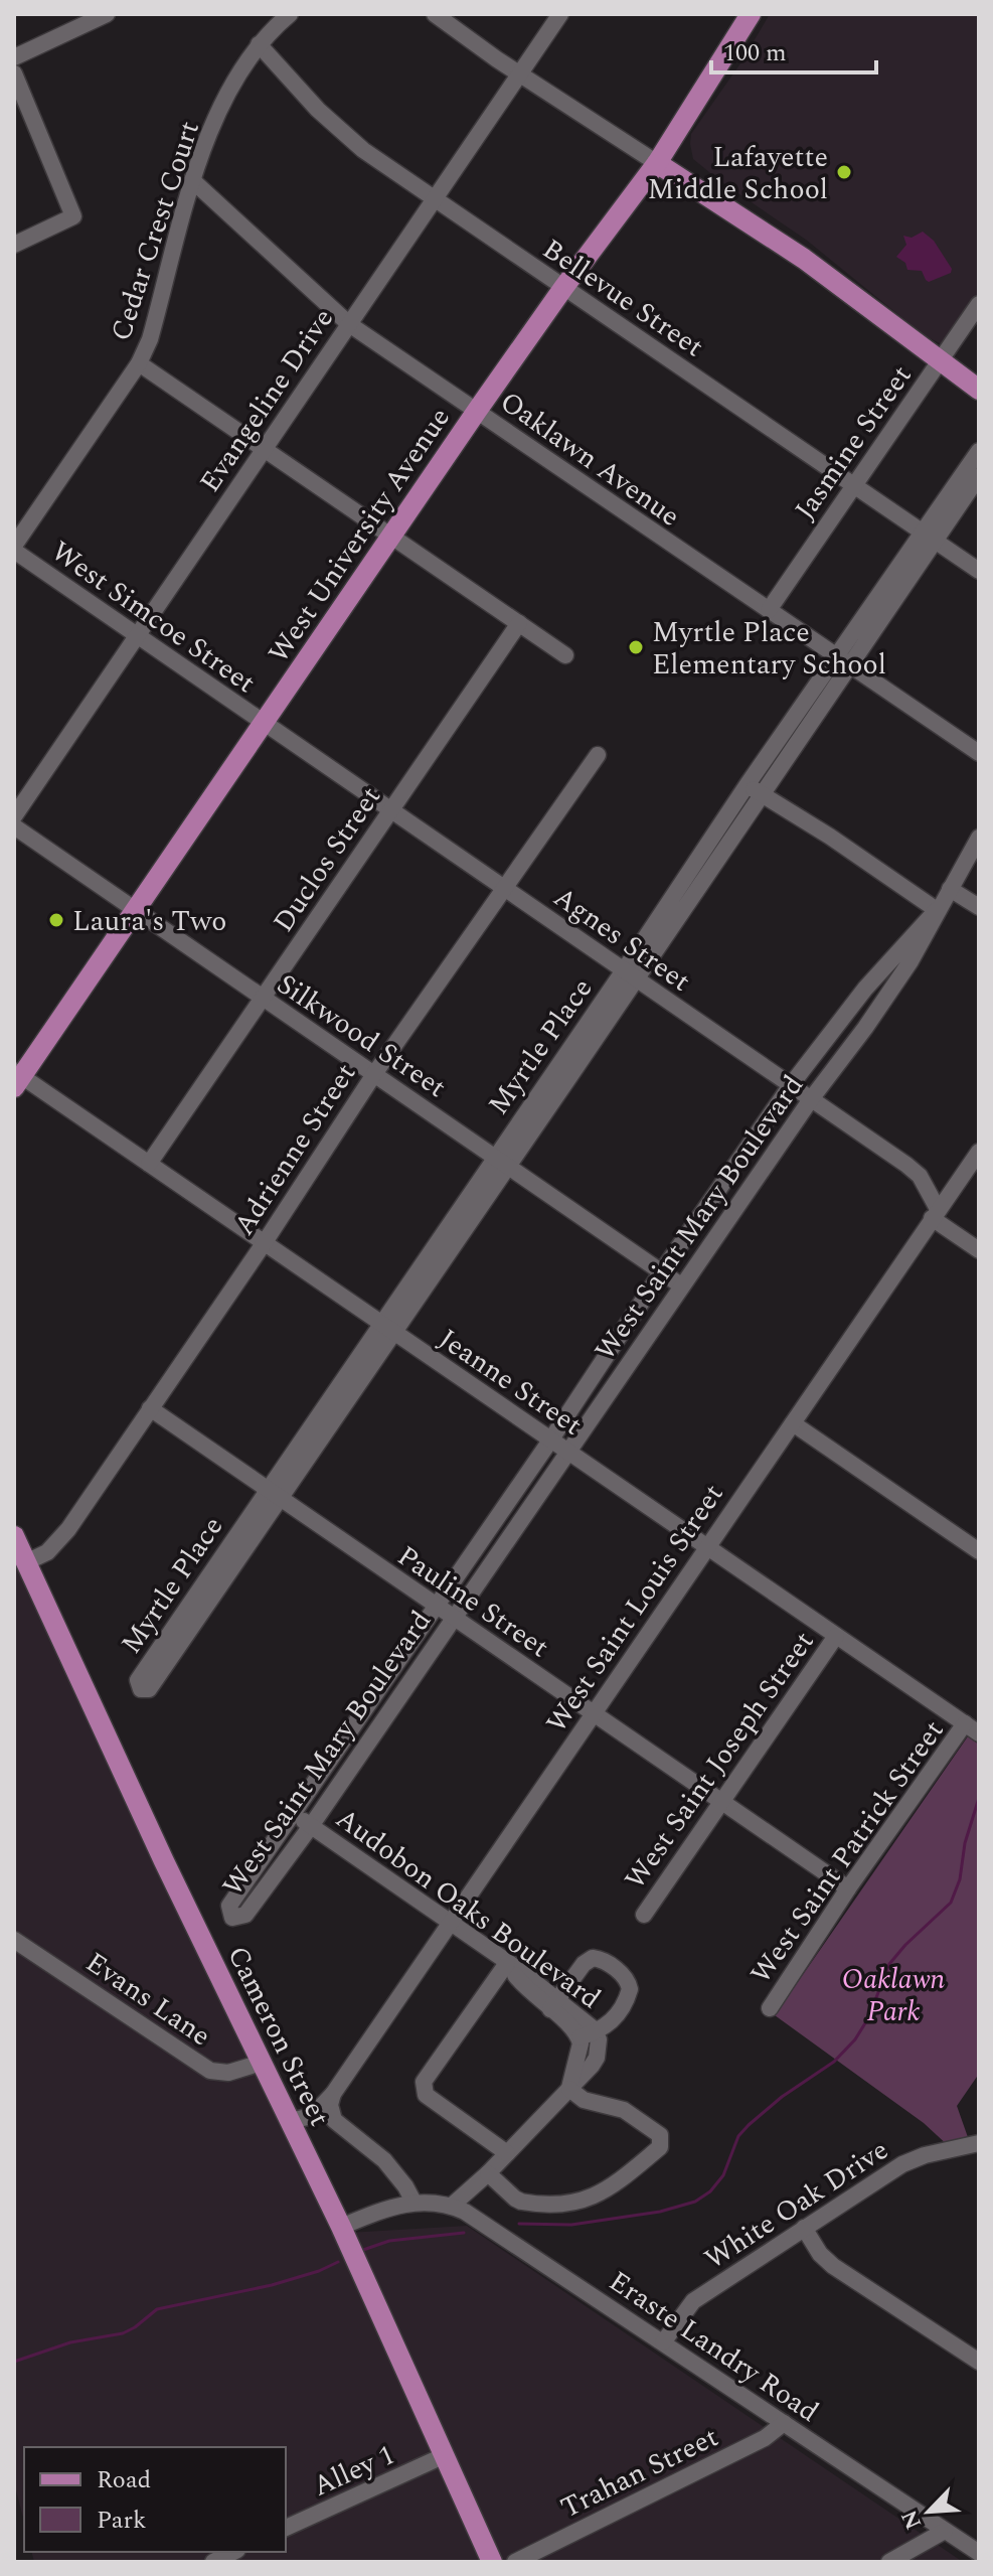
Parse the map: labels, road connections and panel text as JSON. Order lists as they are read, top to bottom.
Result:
{
  "streets": {
    "main road": ["West University Avenue", "Cameron Street"],
    "street": [
      "Cedar Crest Court",
      "Bellevue Street",
      "Evangeline Drive",
      "Jasmine Street",
      "Oaklawn Avenue",
      "West Simcoe Street",
      "Duclos Street",
      "Agnes Street",
      "Silkwood Street",
      "Myrtle Place",
      "Adrienne Street",
      "West Saint Mary Boulevard",
      "Jeanne Street",
      "Pauline Street",
      "West Saint Louis Street",
      "West Saint Joseph Street",
      "West Saint Patrick Street",
      "Audobon Oaks Boulevard",
      "Evans Lane",
      "White Oak Drive",
      "Eraste Landry Road",
      "Alley 1",
      "Trahan Street"
    ]
  },
  "crossings": [
    ["Cedar Crest Court", "Bellevue Street"],
    ["Cedar Crest Court", "Oaklawn Avenue"],
    ["Cedar Crest Court", "West Simcoe Street"],
    ["Bellevue Street", "Evangeline Drive"],
    ["Bellevue Street", "Jasmine Street"],
    ["Bellevue Street", "West University Avenue"],
    ["Bellevue Street", "Myrtle Place"],
    ["Evangeline Drive", "Oaklawn Avenue"],
    ["Evangeline Drive", "West Simcoe Street"],
    ["Jasmine Street", "Oaklawn Avenue"],
    ["Oaklawn Avenue", "West University Avenue"],
    ["Oaklawn Avenue", "Myrtle Place"],
    ["West University Avenue", "West Simcoe Street"],
    ["West University Avenue", "Agnes Street"],
    ["West University Avenue", "Silkwood Street"],
    ["West University Avenue", "Jeanne Street"],
    ["West Simcoe Street", "Agnes Street"],
    ["Duclos Street", "Agnes Street"],
    ["Duclos Street", "Silkwood Street"],
    ["Duclos Street", "Jeanne Street"],
    ["Agnes Street", "Myrtle Place"],
    ["Agnes Street", "Adrienne Street"],
    ["Agnes Street", "West Saint Mary Boulevard"],
    ["Agnes Street", "West Saint Louis Street"],
    ["Silkwood Street", "Myrtle Place"],
    ["Silkwood Street", "Adrienne Street"],
    ["Silkwood Street", "West Saint Mary Boulevard"],
    ["Myrtle Place", "Jeanne Street"],
    ["Myrtle Place", "Pauline Street"],
    ["Adrienne Street", "Jeanne Street"],
    ["Adrienne Street", "Pauline Street"],
    ["Adrienne Street", "Cameron Street"],
    ["West Saint Mary Boulevard", "Jeanne Street"],
    ["West Saint Mary Boulevard", "Pauline Street"],
    ["West Saint Mary Boulevard", "Audobon Oaks Boulevard"],
    ["Jeanne Street", "West Saint Louis Street"],
    ["Jeanne Street", "West Saint Joseph Street"],
    ["Jeanne Street", "West Saint Patrick Street"],
    ["Pauline Street", "West Saint Louis Street"],
    ["Pauline Street", "West Saint Joseph Street"],
    ["Pauline Street", "West Saint Patrick Street"],
    ["West Saint Louis Street", "Audobon Oaks Boulevard"],
    ["Evans Lane", "Cameron Street"],
    ["Cameron Street", "Eraste Landry Road"],
    ["Cameron Street", "Alley 1"],
    ["White Oak Drive", "Eraste Landry Road"],
    ["Eraste Landry Road", "Trahan Street"]
  ],
  "parks": ["Oaklawn Park"],
  "places": ["Lafayette Middle School", "Myrtle Place Elementary School", "Laura's Two"],
  "legend": ["Road", "Park"],
  "scale_bar": "100 m",
  "north": "bottom left"
}
